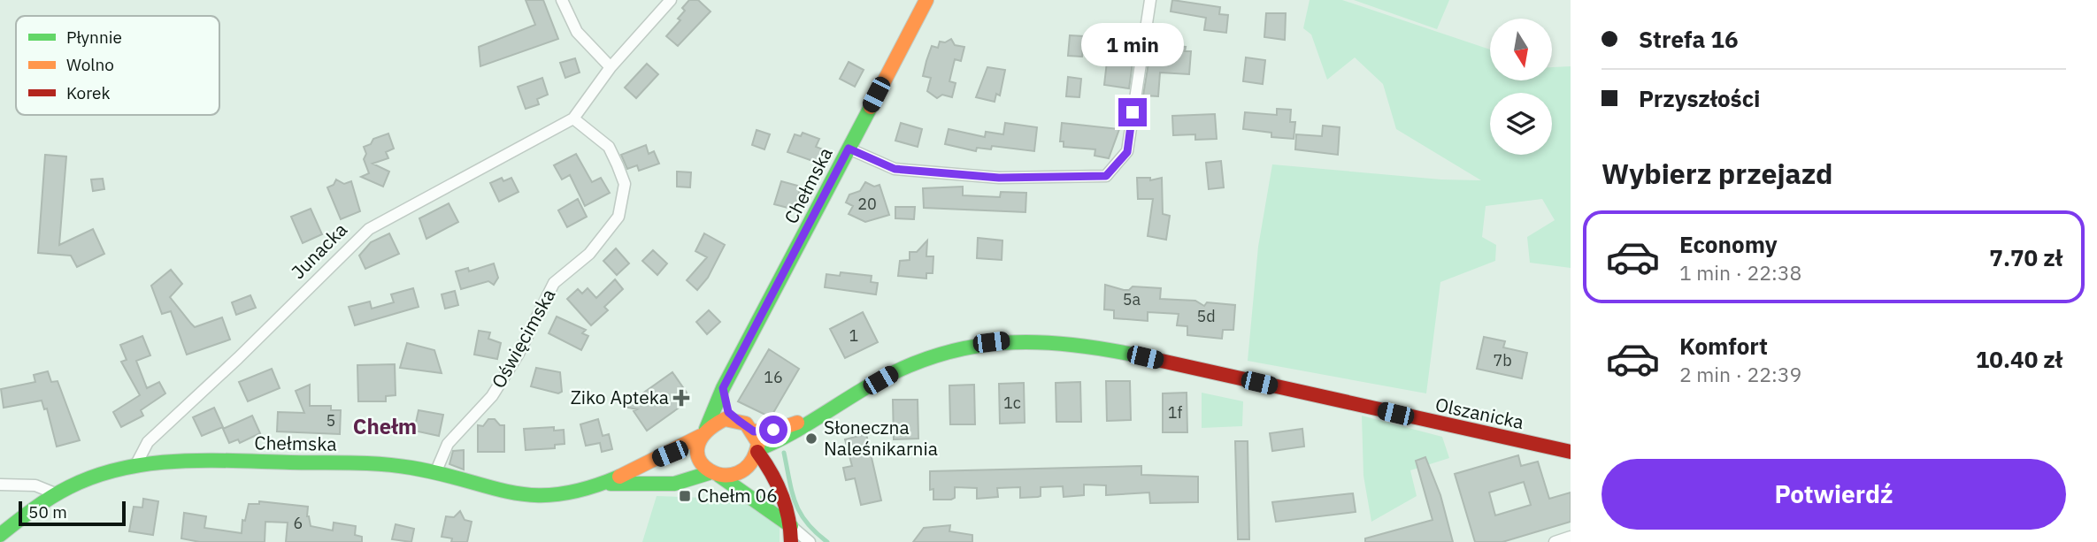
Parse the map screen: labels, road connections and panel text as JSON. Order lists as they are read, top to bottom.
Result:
{
  "streets": {
    "street": [
      "Chełmska",
      "Junacka",
      "Oświęcimska",
      "Olszanicka"
    ]
  },
  "crossings": [
    ["Chełmska", "Junacka"],
    ["Chełmska", "Oświęcimska"],
    ["Chełmska", "Olszanicka"],
    ["Junacka", "Oświęcimska"]
  ],
  "districts": ["Chełm"],
  "places": {
    "health": ["Ziko Apteka"],
    "other": ["Słoneczna Naleśnikarnia"],
    "transit": ["Chełm 06"]
  },
  "house_numbers": [
    "20",
    "5a",
    "5d",
    "1",
    "7b",
    "16",
    "1c",
    "1f",
    "5",
    "6"
  ],
  "legend": ["Płynnie", "Wolno", "Korek"],
  "scale_bar": "50 m",
  "north": "bottom",
  "page": {
    "banner": ["Strefa 16", "Przyszłości"],
    "bubble": "1 min",
    "heading": "Wybierz przejazd",
    "list": [
      {
        "name": "Economy",
        "note": "1 min · 22:38",
        "value": "7.70 zł"
      },
      {
        "name": "Komfort",
        "note": "2 min · 22:39",
        "value": "10.40 zł"
      }
    ],
    "buttons": "Potwierdź",
    "scale": "50 m"
  }
}
